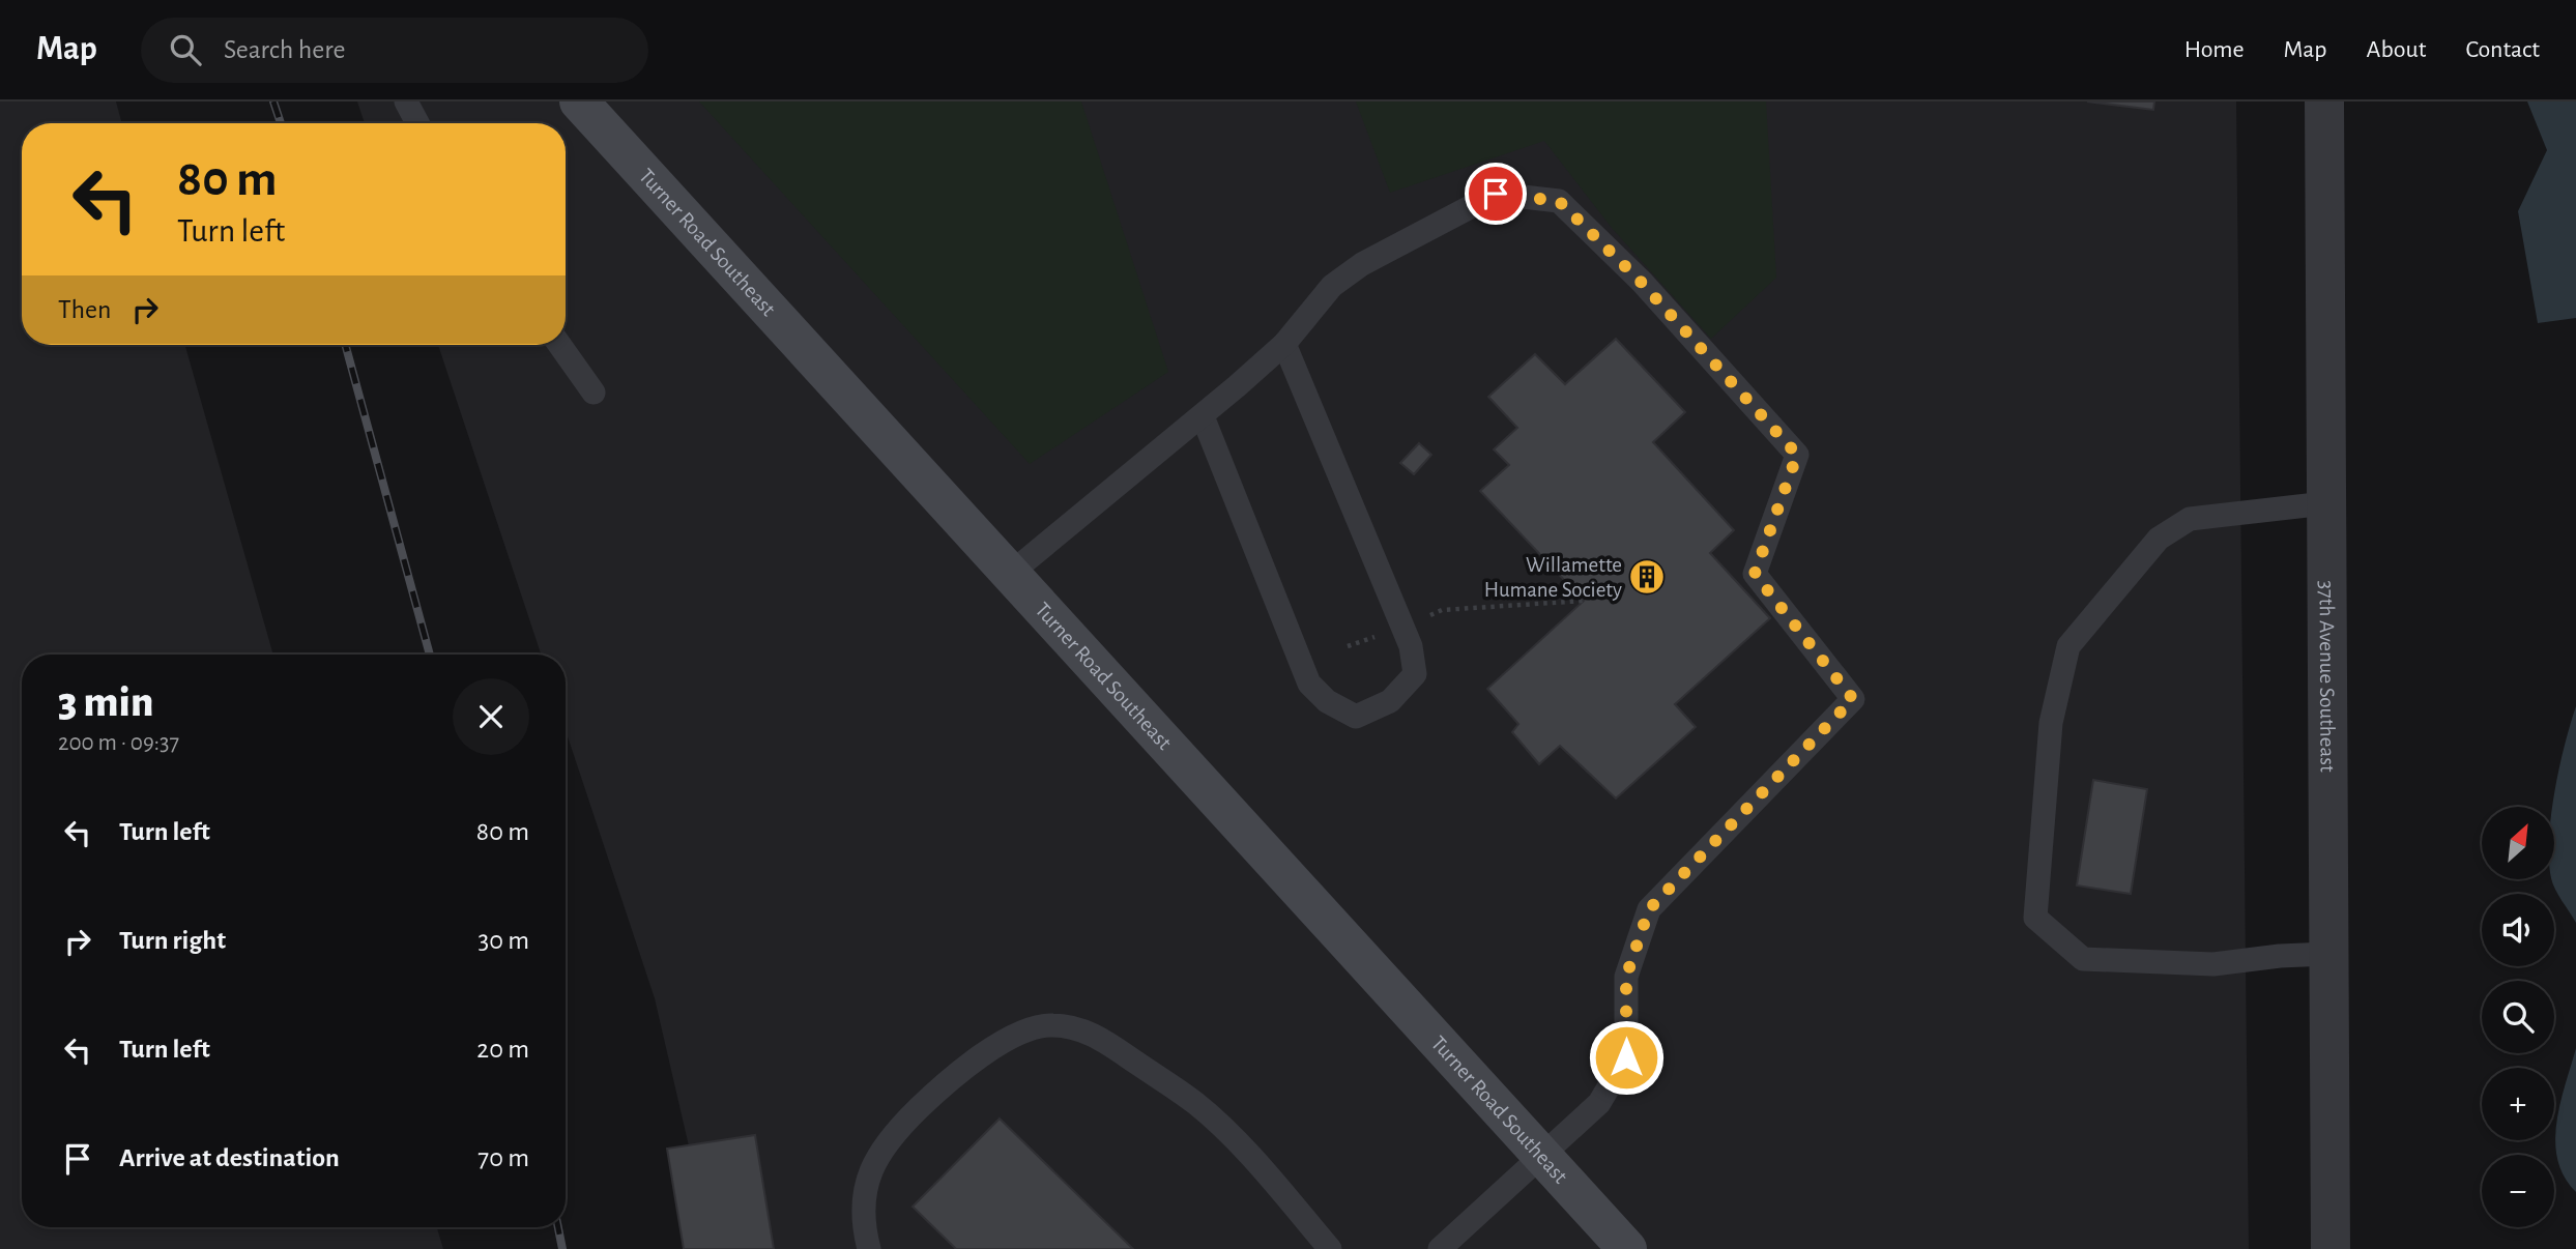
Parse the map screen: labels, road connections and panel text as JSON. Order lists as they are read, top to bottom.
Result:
{
  "streets": {
    "main road": ["Turner Road Southeast"],
    "street": ["37th Avenue Southeast"]
  },
  "places": {
    "building": ["Willamette Humane Society"]
  },
  "north": "top right",
  "page": {
    "header": "Map",
    "search": "Search here",
    "nav": [
      "Home",
      "Map",
      "About",
      "Contact"
    ],
    "turn": ["80 m", "Turn left"],
    "then": "Then",
    "heading": ["3 min", "200 m · 09:37"],
    "list": [
      {
        "name": "Turn left",
        "value": "80 m"
      },
      {
        "name": "Turn right",
        "value": "30 m"
      },
      {
        "name": "Turn left",
        "value": "20 m"
      },
      {
        "name": "Arrive at destination",
        "value": "70 m"
      }
    ],
    "map_buttons": ["+", "−"]
  }
}
